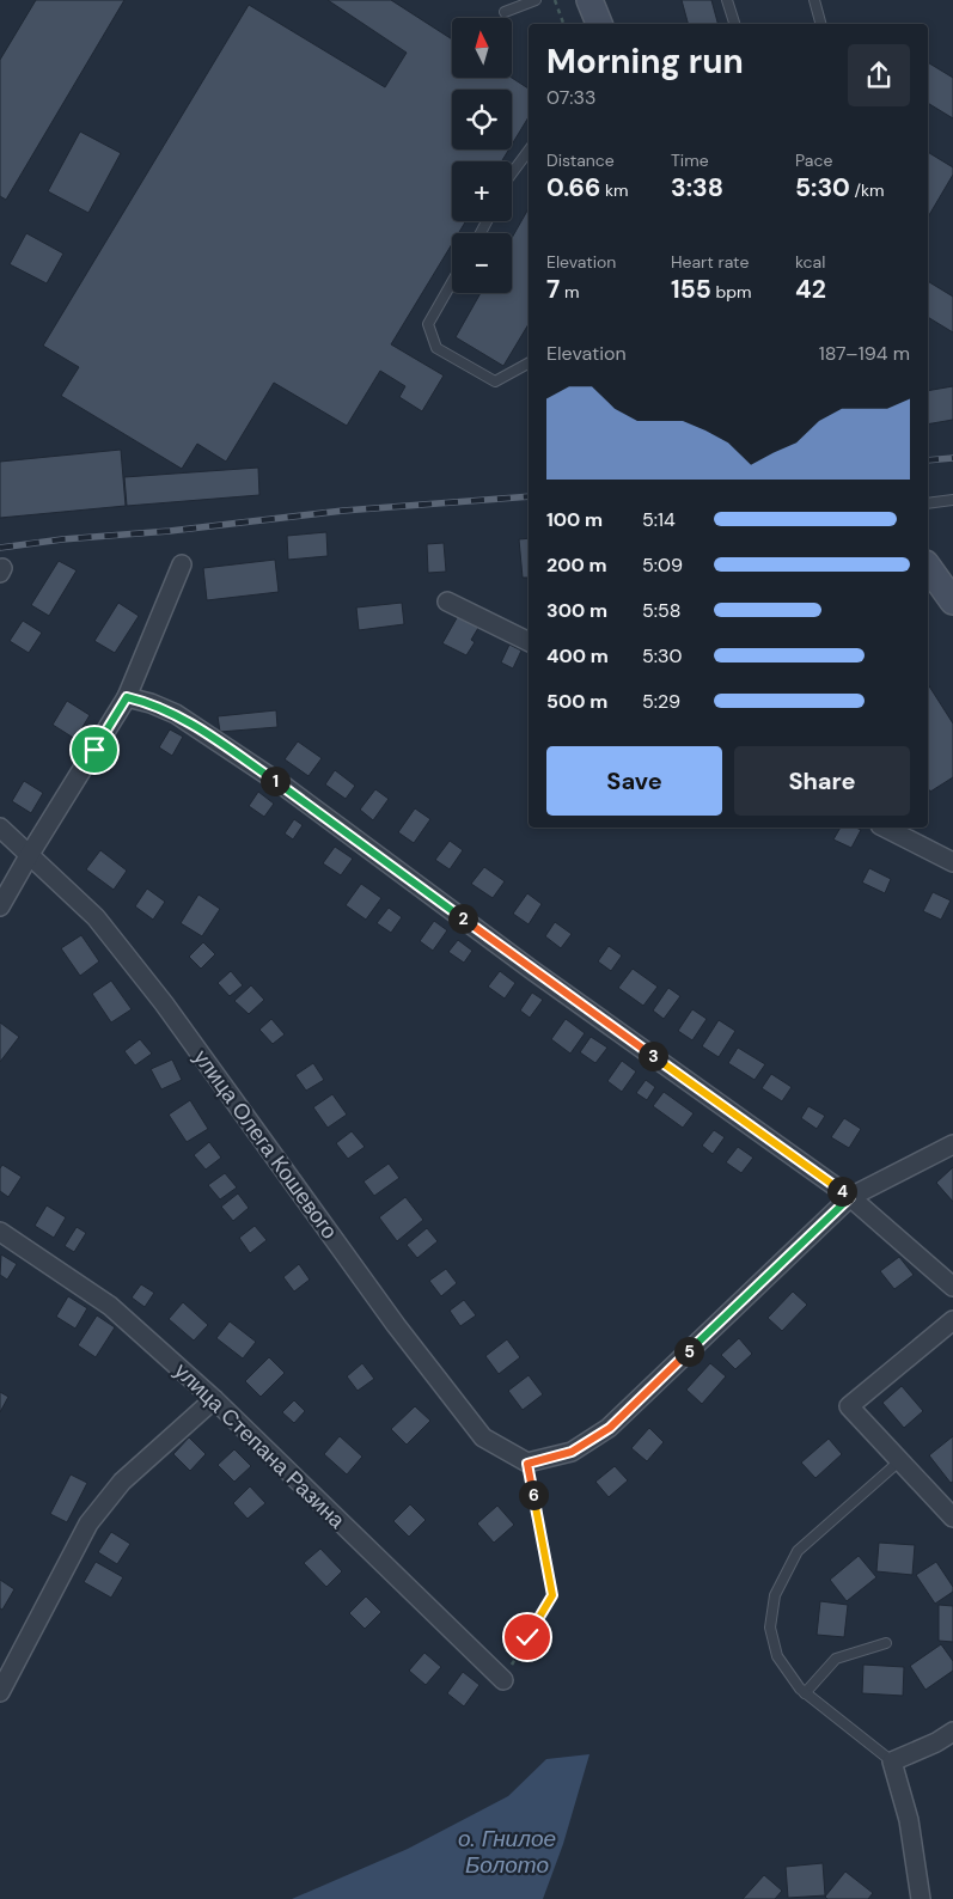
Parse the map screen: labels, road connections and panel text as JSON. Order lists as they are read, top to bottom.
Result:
{
  "streets": {
    "street": ["улица Олега Кошевого", "улица Степана Разина"]
  },
  "water": ["о. Гнилое Болото"],
  "north": "top",
  "page": {
    "map_buttons": ["+", "−"],
    "heading": ["Morning run", "07:33"],
    "stats": [
      ["Distance", "0.66 km"],
      ["Time", "3:38"],
      ["Pace", "5:30 /km"],
      ["Elevation", "7 m"],
      ["Heart rate", "155 bpm"],
      ["kcal", "42"]
    ],
    "chart": ["Elevation", "187–194 m"],
    "list": [
      {
        "name": "100 m",
        "note": "5:14"
      },
      {
        "name": "200 m",
        "note": "5:09"
      },
      {
        "name": "300 m",
        "note": "5:58"
      },
      {
        "name": "400 m",
        "note": "5:30"
      },
      {
        "name": "500 m",
        "note": "5:29"
      }
    ],
    "buttons": ["Save", "Share"],
    "pins": [
      "1",
      "2",
      "3",
      "4",
      "5",
      "6"
    ]
  }
}
